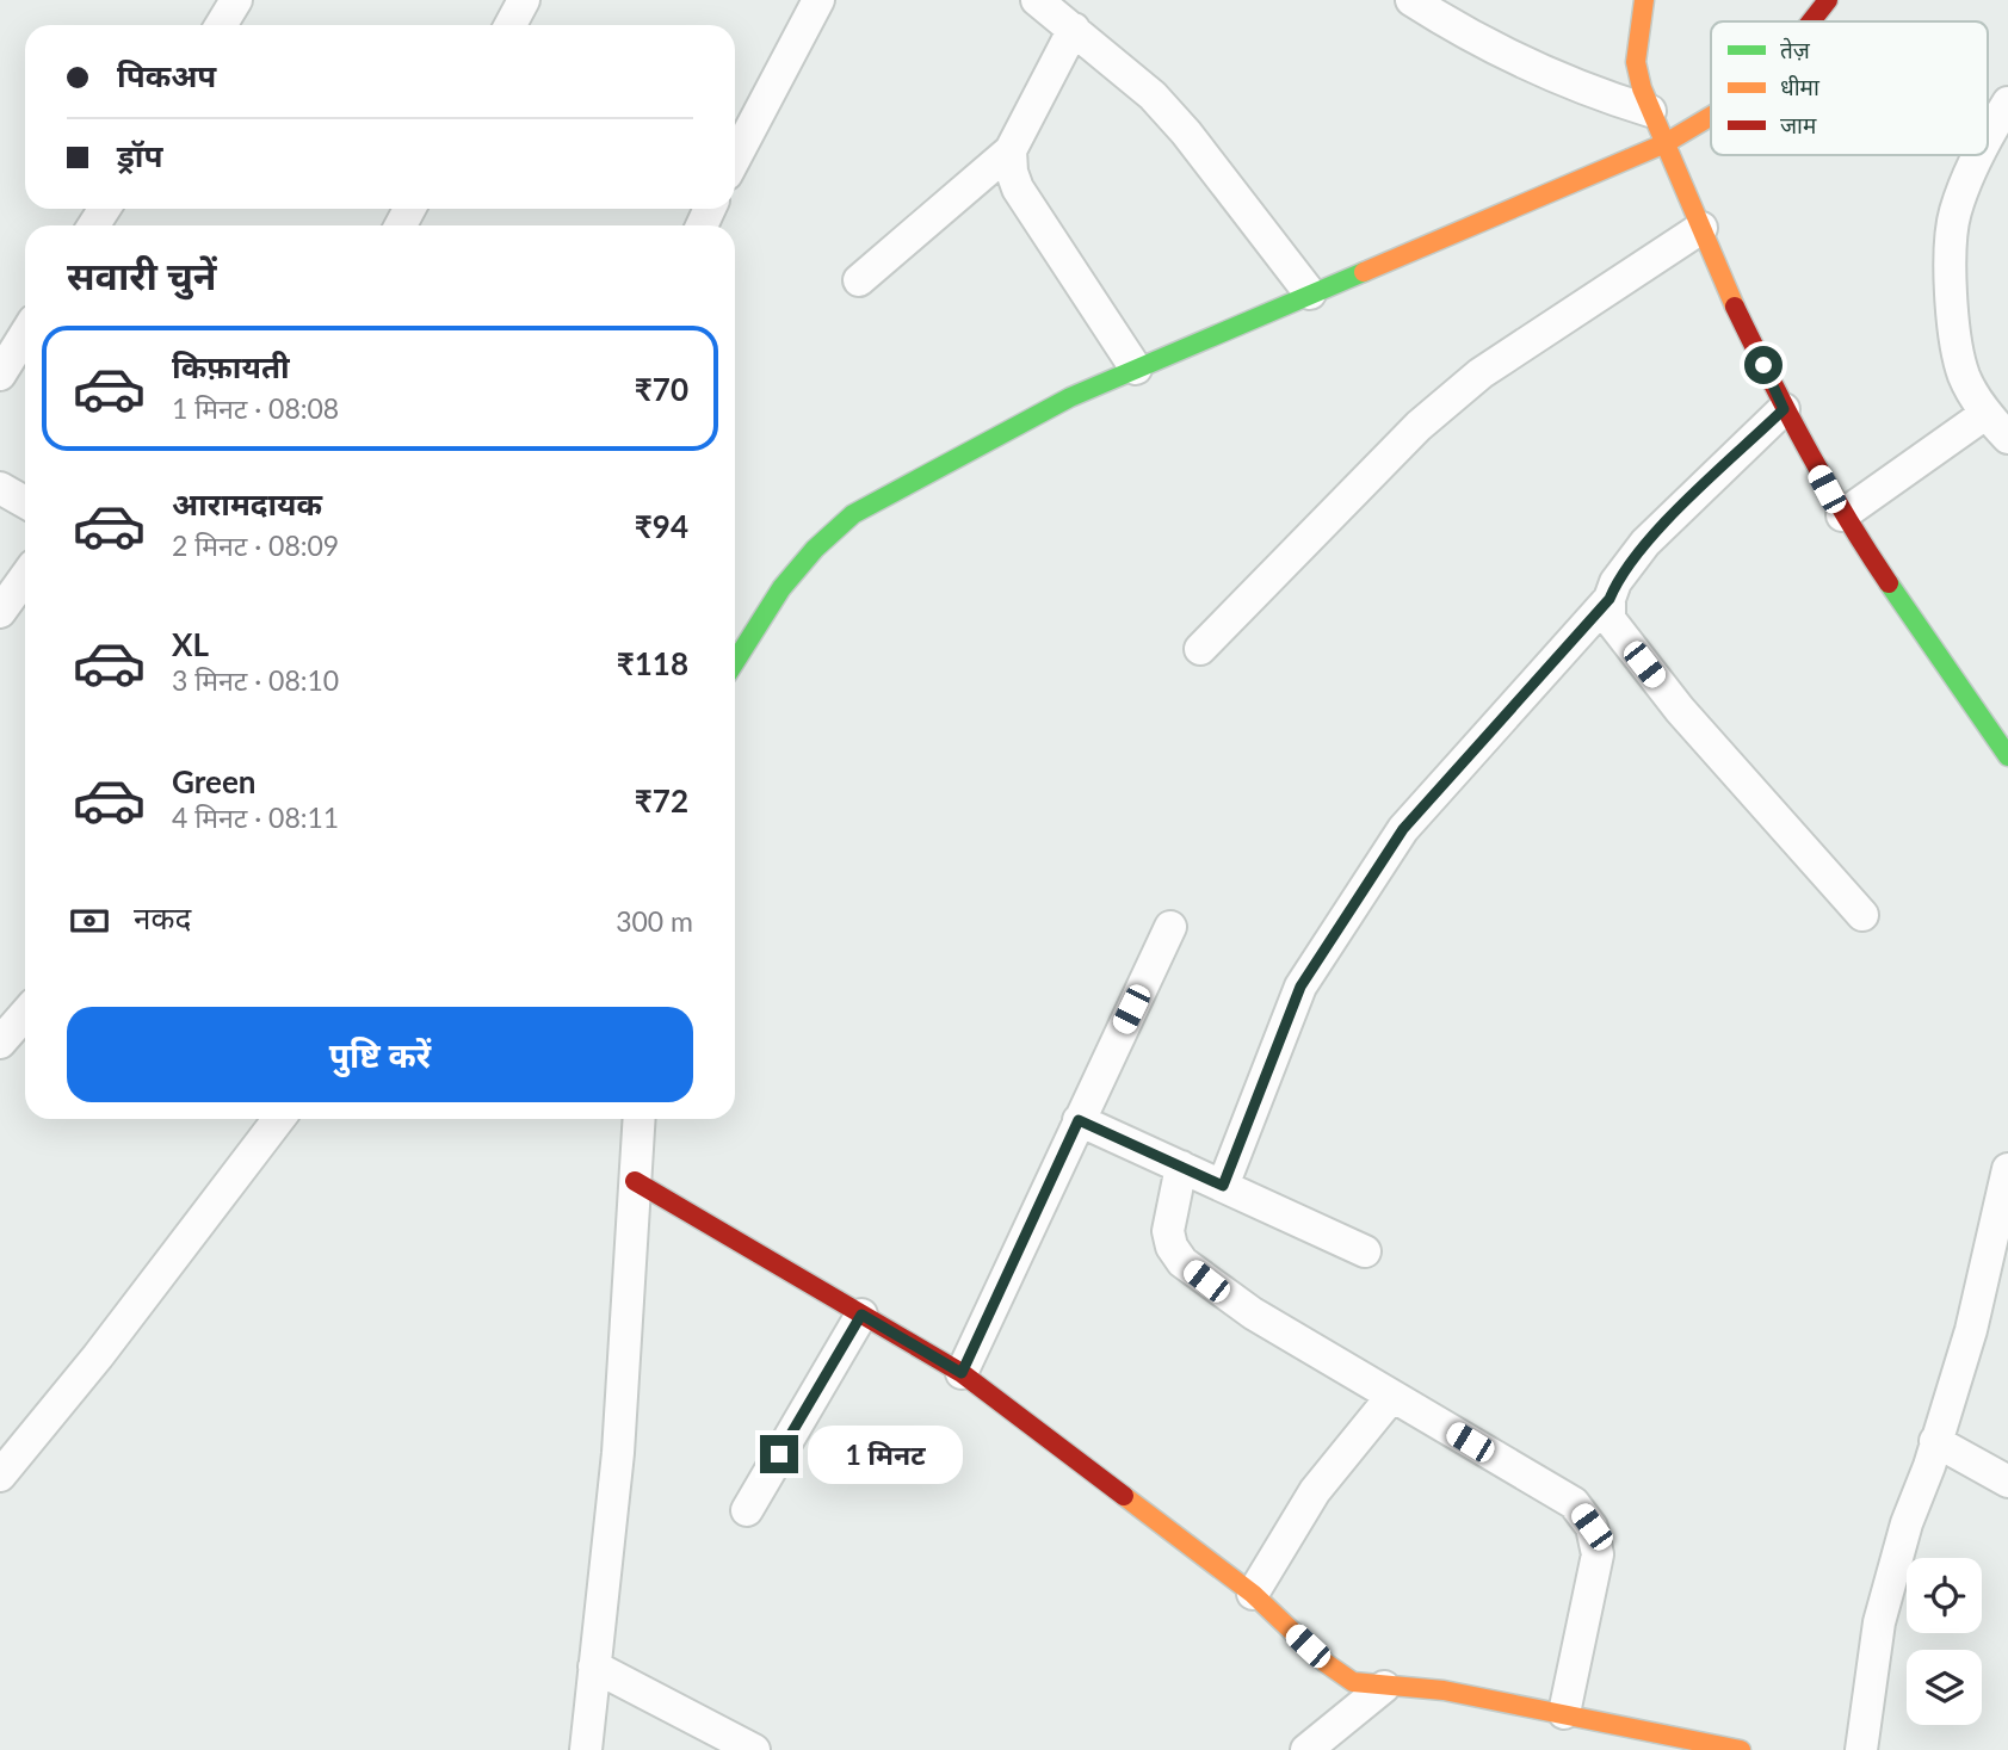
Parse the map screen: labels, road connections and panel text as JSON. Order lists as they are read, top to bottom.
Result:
{
  "legend": ["तेज़", "धीमा", "जाम"],
  "page": {
    "banner": ["पिकअप", "ड्रॉप"],
    "heading": "सवारी चुनें",
    "list": [
      {
        "name": "किफ़ायती",
        "note": "1 मिनट · 08:08",
        "value": "₹70"
      },
      {
        "name": "आरामदायक",
        "note": "2 मिनट · 08:09",
        "value": "₹94"
      },
      {
        "name": "XL",
        "note": "3 मिनट · 08:10",
        "value": "₹118"
      },
      {
        "name": "Green",
        "note": "4 मिनट · 08:11",
        "value": "₹72"
      }
    ],
    "pay": ["नकद", "300 m"],
    "buttons": "पुष्टि करें",
    "bubble": "1 मिनट"
  }
}
